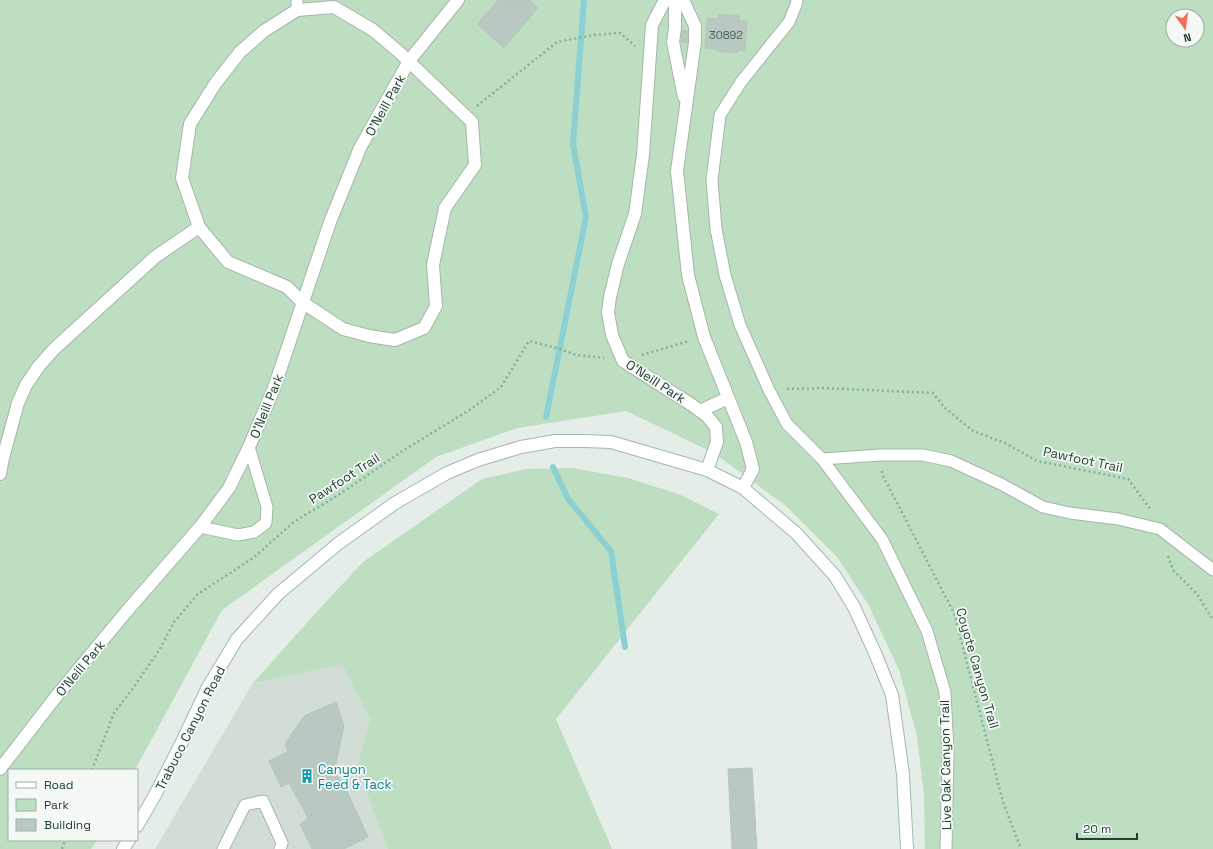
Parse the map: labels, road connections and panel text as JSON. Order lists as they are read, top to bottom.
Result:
{
  "streets": {
    "street": ["O'Neill Park", "Trabuco Canyon Road"],
    "lane": ["Live Oak Canyon Trail"],
    "path": ["Pawfoot Trail", "Coyote Canyon Trail"]
  },
  "crossings": [
    ["O'Neill Park", "Pawfoot Trail"],
    ["O'Neill Park", "Trabuco Canyon Road"],
    ["Pawfoot Trail", "Live Oak Canyon Trail"]
  ],
  "places": {
    "building": ["Canyon Feed & Tack"]
  },
  "house_numbers": ["30892"],
  "legend": ["Road", "Park", "Building"],
  "scale_bar": "20 m",
  "north": "bottom"
}
